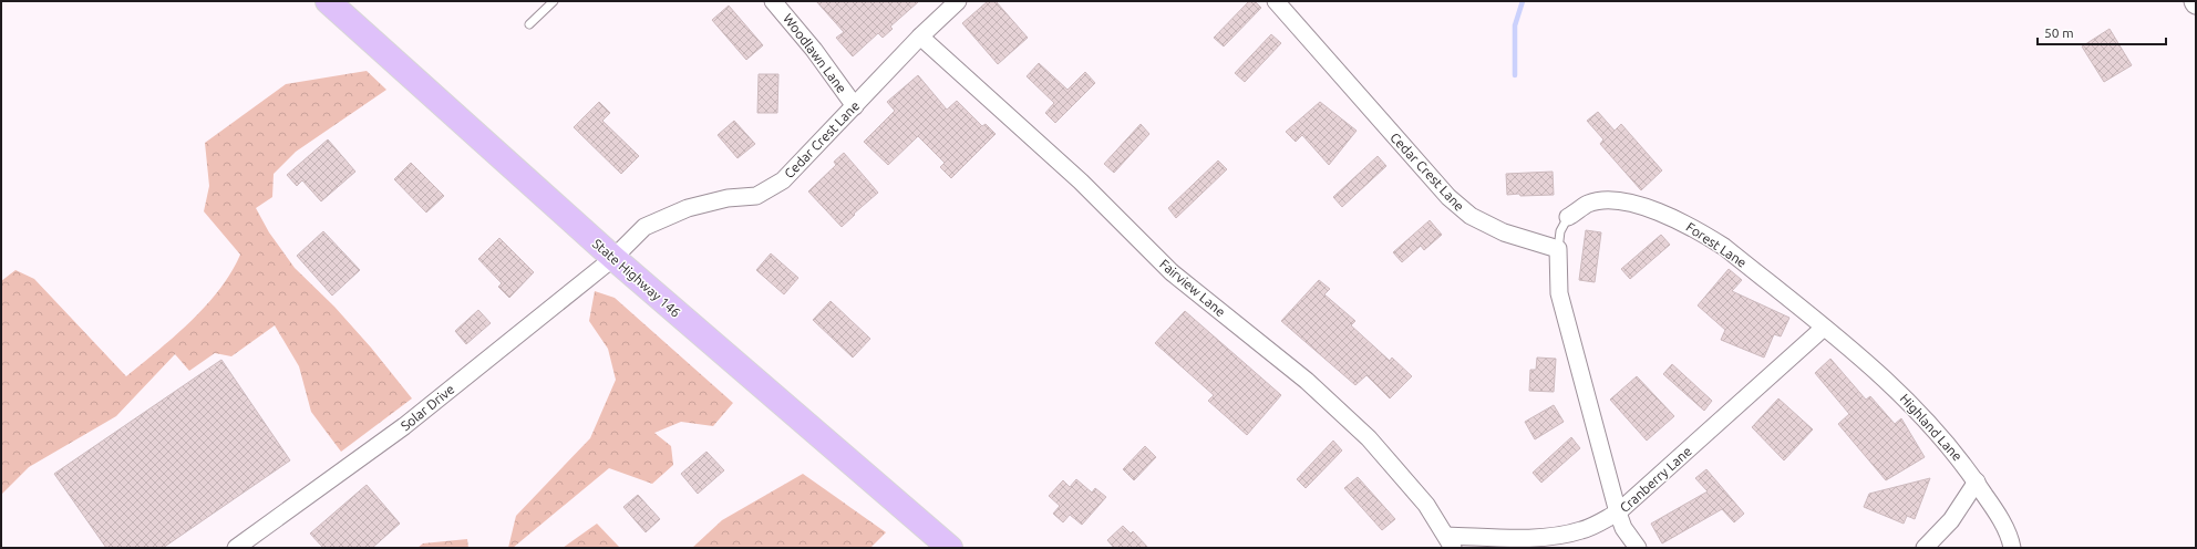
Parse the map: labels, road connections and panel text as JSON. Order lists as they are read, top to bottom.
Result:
{
  "streets": {
    "main road": ["State Highway 146"],
    "street": [
      "Woodlawn Lane",
      "Cedar Crest Lane",
      "Forest Lane",
      "Fairview Lane",
      "Solar Drive",
      "Highland Lane",
      "Cranberry Lane"
    ]
  },
  "crossings": [
    ["Woodlawn Lane", "Cedar Crest Lane"],
    ["Cedar Crest Lane", "State Highway 146"],
    ["Cedar Crest Lane", "Fairview Lane"],
    ["Cedar Crest Lane", "Solar Drive"],
    ["Forest Lane", "Highland Lane"],
    ["Forest Lane", "Cranberry Lane"],
    ["State Highway 146", "Solar Drive"],
    ["Fairview Lane", "Cranberry Lane"],
    ["Highland Lane", "Cranberry Lane"]
  ],
  "scale_bar": "50 m"
}
